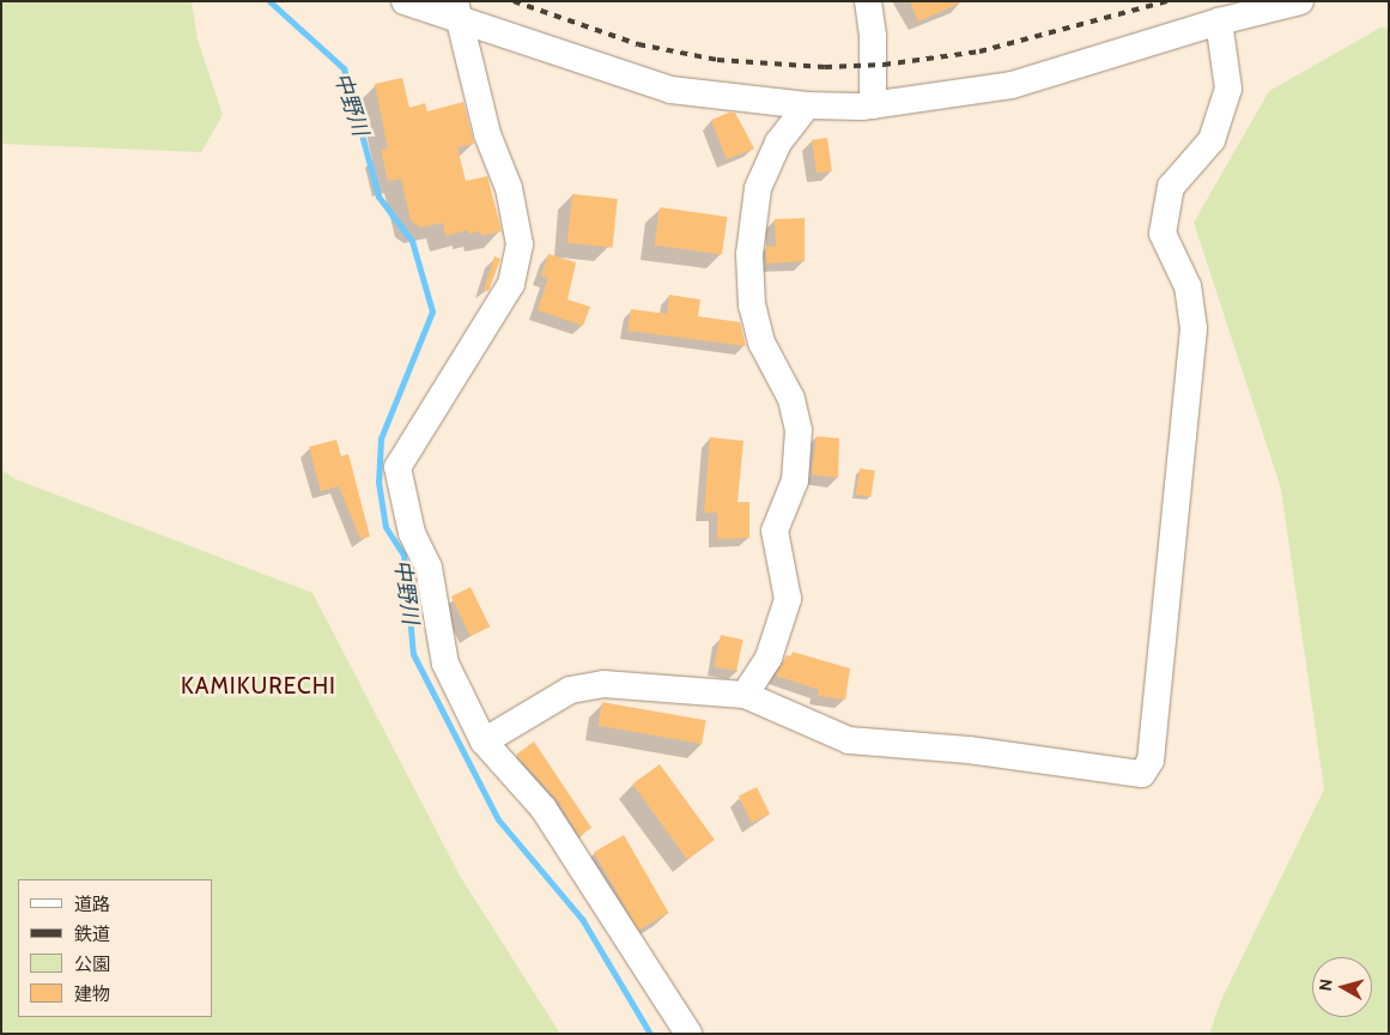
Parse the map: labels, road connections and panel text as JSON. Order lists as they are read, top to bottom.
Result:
{
  "districts": ["KAMIKURECHI"],
  "water": ["中野川"],
  "legend": [
    "道路",
    "鉄道",
    "公園",
    "建物"
  ],
  "north": "left"
}
